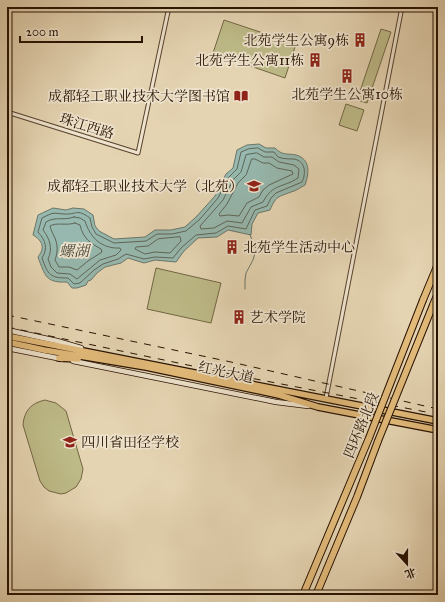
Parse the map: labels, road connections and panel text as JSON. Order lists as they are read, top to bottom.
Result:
{
  "streets": {
    "highway": ["红光大道", "四环路北段"],
    "street": ["珠江西路"]
  },
  "water": ["螺湖"],
  "places": {
    "building": [
      "北苑学生公寓9栋",
      "北苑学生公寓11栋",
      "北苑学生公寓10栋",
      "北苑学生活动中心",
      "艺术学院"
    ],
    "library": ["成都轻工职业技术大学图书馆"],
    "school or university": ["成都轻工职业技术大学（北苑）", "四川省田径学校"]
  },
  "scale_bar": "200 m",
  "north": "bottom"
}
